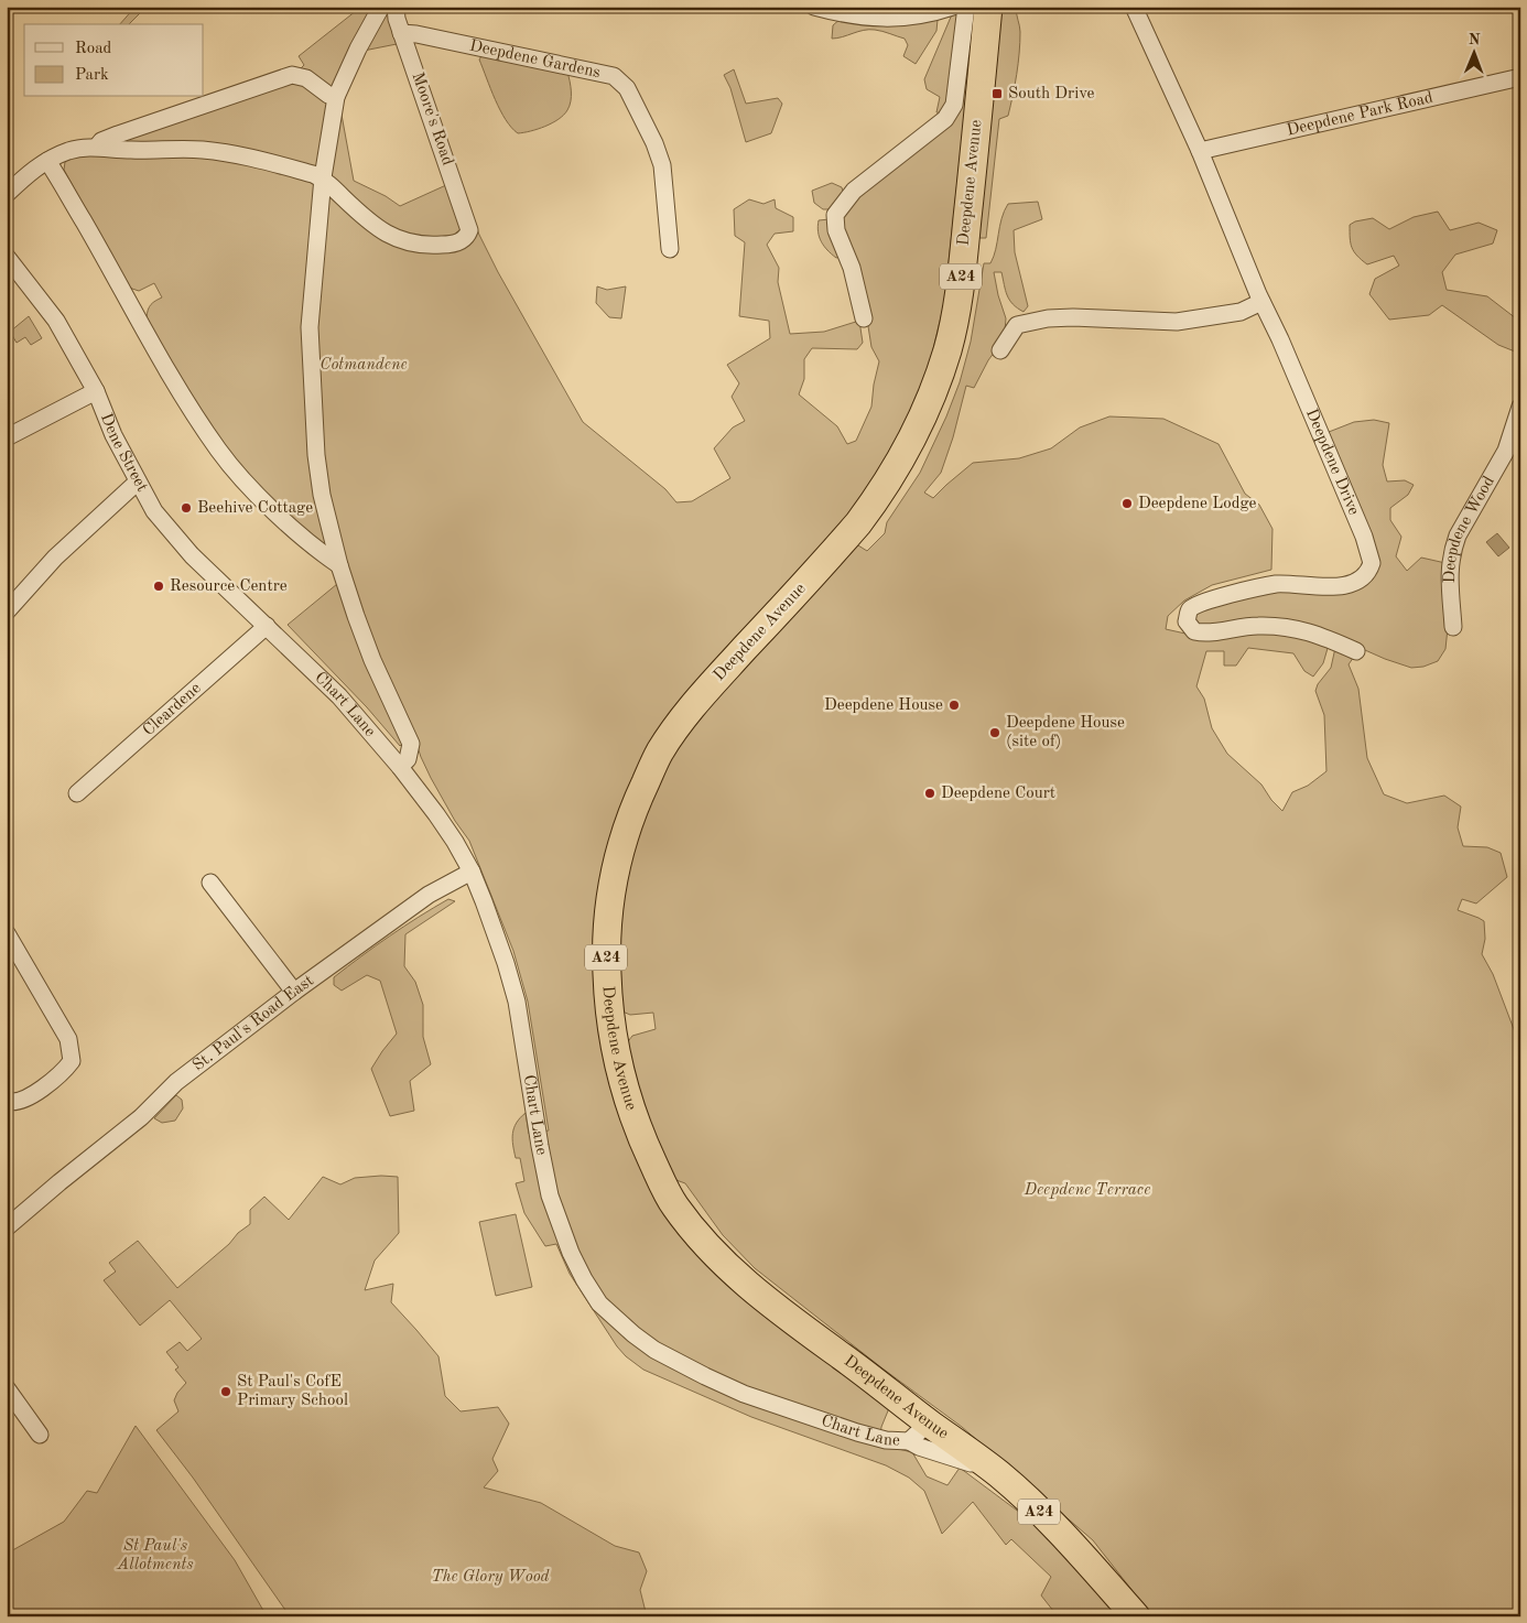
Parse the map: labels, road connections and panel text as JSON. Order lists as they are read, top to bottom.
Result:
{
  "streets": {
    "highway": ["Deepdene Avenue", "A24"],
    "street": [
      "Deepdene Gardens",
      "Deepdene Park Road",
      "Moore's Road",
      "Dene Street",
      "Deepdene Drive",
      "Deepdene Wood",
      "Chart Lane",
      "Cleardene",
      "St. Paul's Road East"
    ]
  },
  "crossings": [
    ["Deepdene Gardens", "Moore's Road"],
    ["Deepdene Park Road", "Deepdene Drive"],
    ["Deepdene Avenue", "Chart Lane"],
    ["Dene Street", "Chart Lane"],
    ["Dene Street", "Cleardene"],
    ["Chart Lane", "Cleardene"],
    ["Chart Lane", "St. Paul's Road East"]
  ],
  "parks": [
    "Cotmandene",
    "Deepdene Terrace",
    "St Paul's Allotments",
    "The Glory Wood"
  ],
  "places": {
    "transit": ["South Drive"],
    "other": [
      "Deepdene Lodge",
      "Beehive Cottage",
      "Resource Centre",
      "Deepdene House",
      "Deepdene House (site of)",
      "Deepdene Court",
      "St Paul's CofE Primary School"
    ]
  },
  "legend": ["Road", "Park"],
  "north": "top"
}
